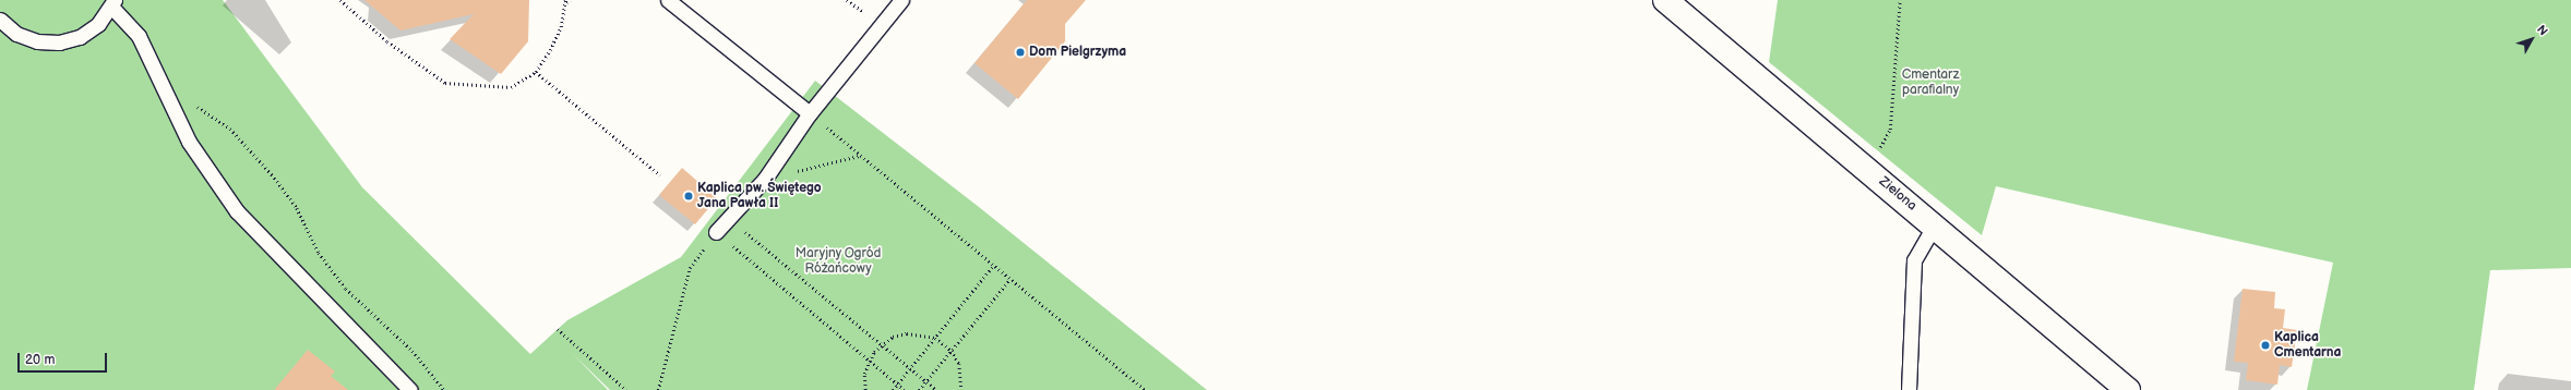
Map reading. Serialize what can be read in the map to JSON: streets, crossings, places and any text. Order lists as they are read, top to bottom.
{
  "streets": {
    "street": ["Zielona"]
  },
  "parks": ["Cmentarz parafialny", "Maryjny Ogród Różańcowy"],
  "places": ["Dom Pielgrzyma", "Kaplica pw. Świętego Jana Pawła II", "Kaplica Cmentarna"],
  "scale_bar": "20 m",
  "north": "top right"
}
